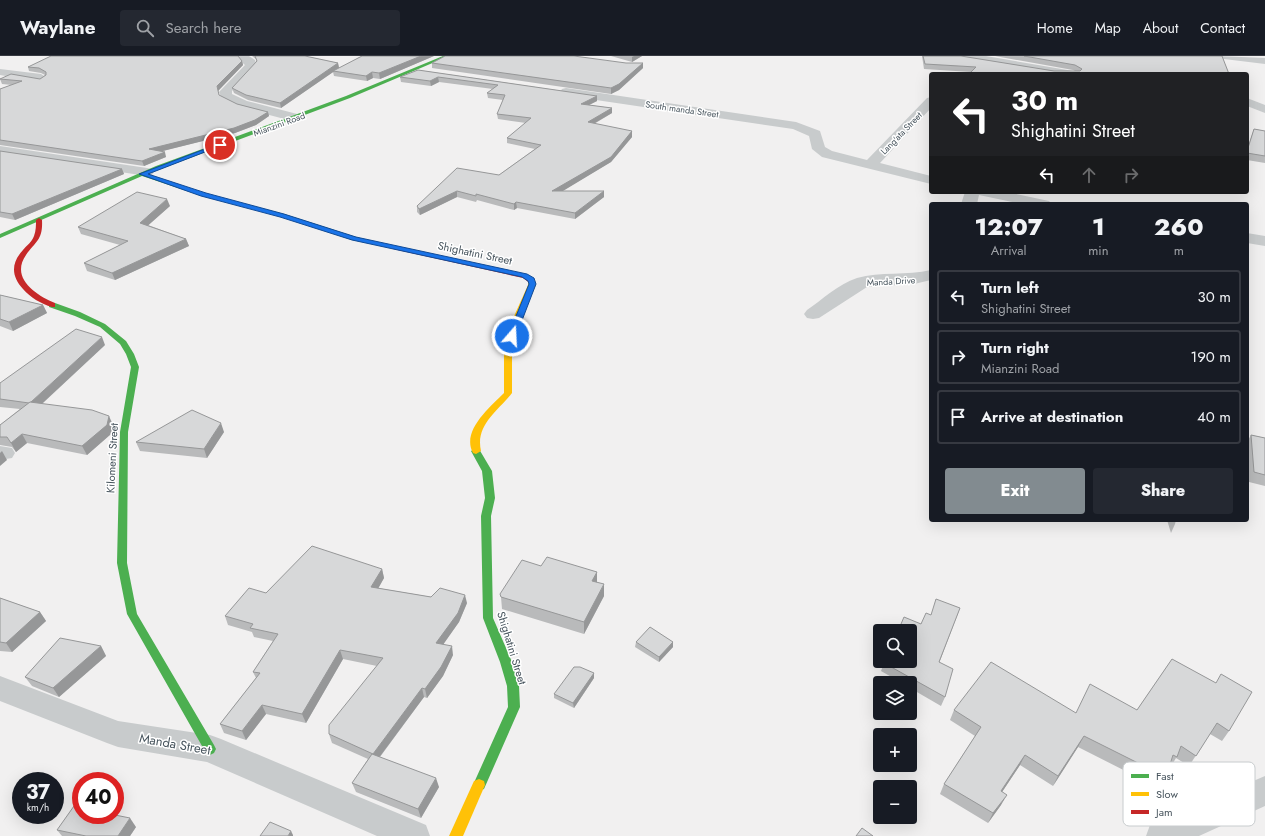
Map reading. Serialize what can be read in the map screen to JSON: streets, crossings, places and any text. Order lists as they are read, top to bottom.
{
  "streets": {
    "street": [
      "South manda Street",
      "Mianzini Road",
      "Lang'ata Street",
      "Shighatini Street",
      "Manda Drive",
      "Kilomeni Street",
      "Manda Street"
    ]
  },
  "crossings": [
    ["South manda Street", "Lang'ata Street"],
    ["Mianzini Road", "Shighatini Street"],
    ["Mianzini Road", "Kilomeni Street"],
    ["Kilomeni Street", "Manda Street"]
  ],
  "legend": ["Fast", "Slow", "Jam"],
  "page": {
    "header": "Waylane",
    "search": "Search here",
    "nav": [
      "Home",
      "Map",
      "About",
      "Contact"
    ],
    "turn": ["30 m", "Shighatini Street"],
    "eta": [
      "12:07",
      "Arrival",
      "1",
      "min",
      "260",
      "m"
    ],
    "list": [
      {
        "name": "Turn left",
        "note": "Shighatini Street",
        "value": "30 m"
      },
      {
        "name": "Turn right",
        "note": "Mianzini Road",
        "value": "190 m"
      },
      {
        "name": "Arrive at destination",
        "value": "40 m"
      }
    ],
    "buttons": ["Exit", "Share"],
    "map_buttons": ["+", "−"],
    "speed": "37 km/h",
    "limit": "40"
  }
}
